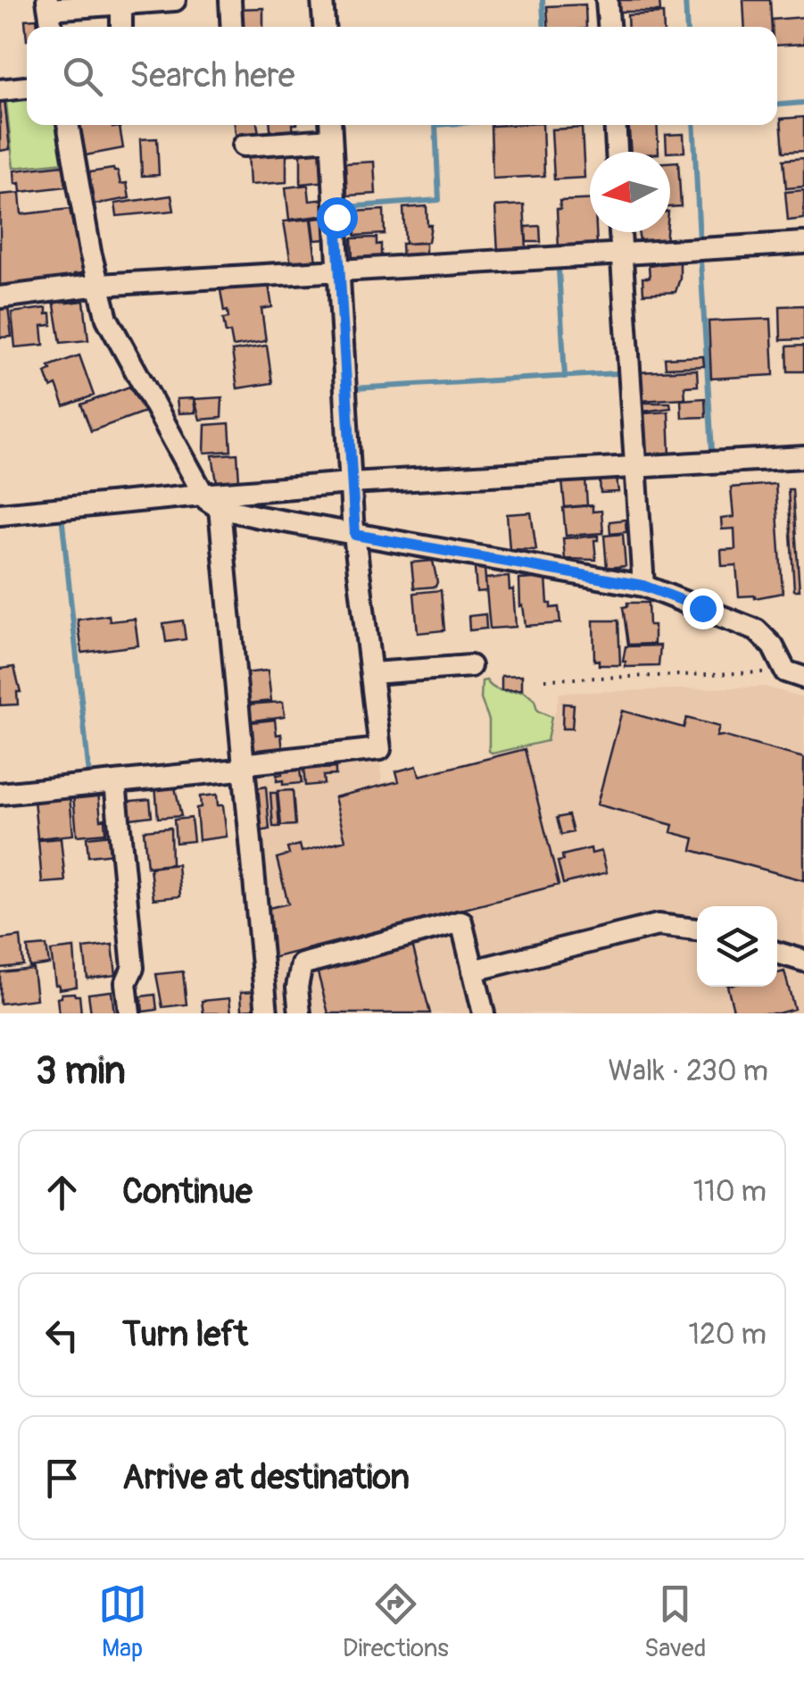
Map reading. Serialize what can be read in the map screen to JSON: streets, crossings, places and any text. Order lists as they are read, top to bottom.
{
  "north": "left",
  "page": {
    "search": "Search here",
    "heading": ["3 min", "Walk · 230 m"],
    "list": [
      ["Continue", "110 m"],
      ["Turn left", "120 m"],
      "Arrive at destination"
    ],
    "nav": ["Map", "Directions", "Saved"]
  }
}
